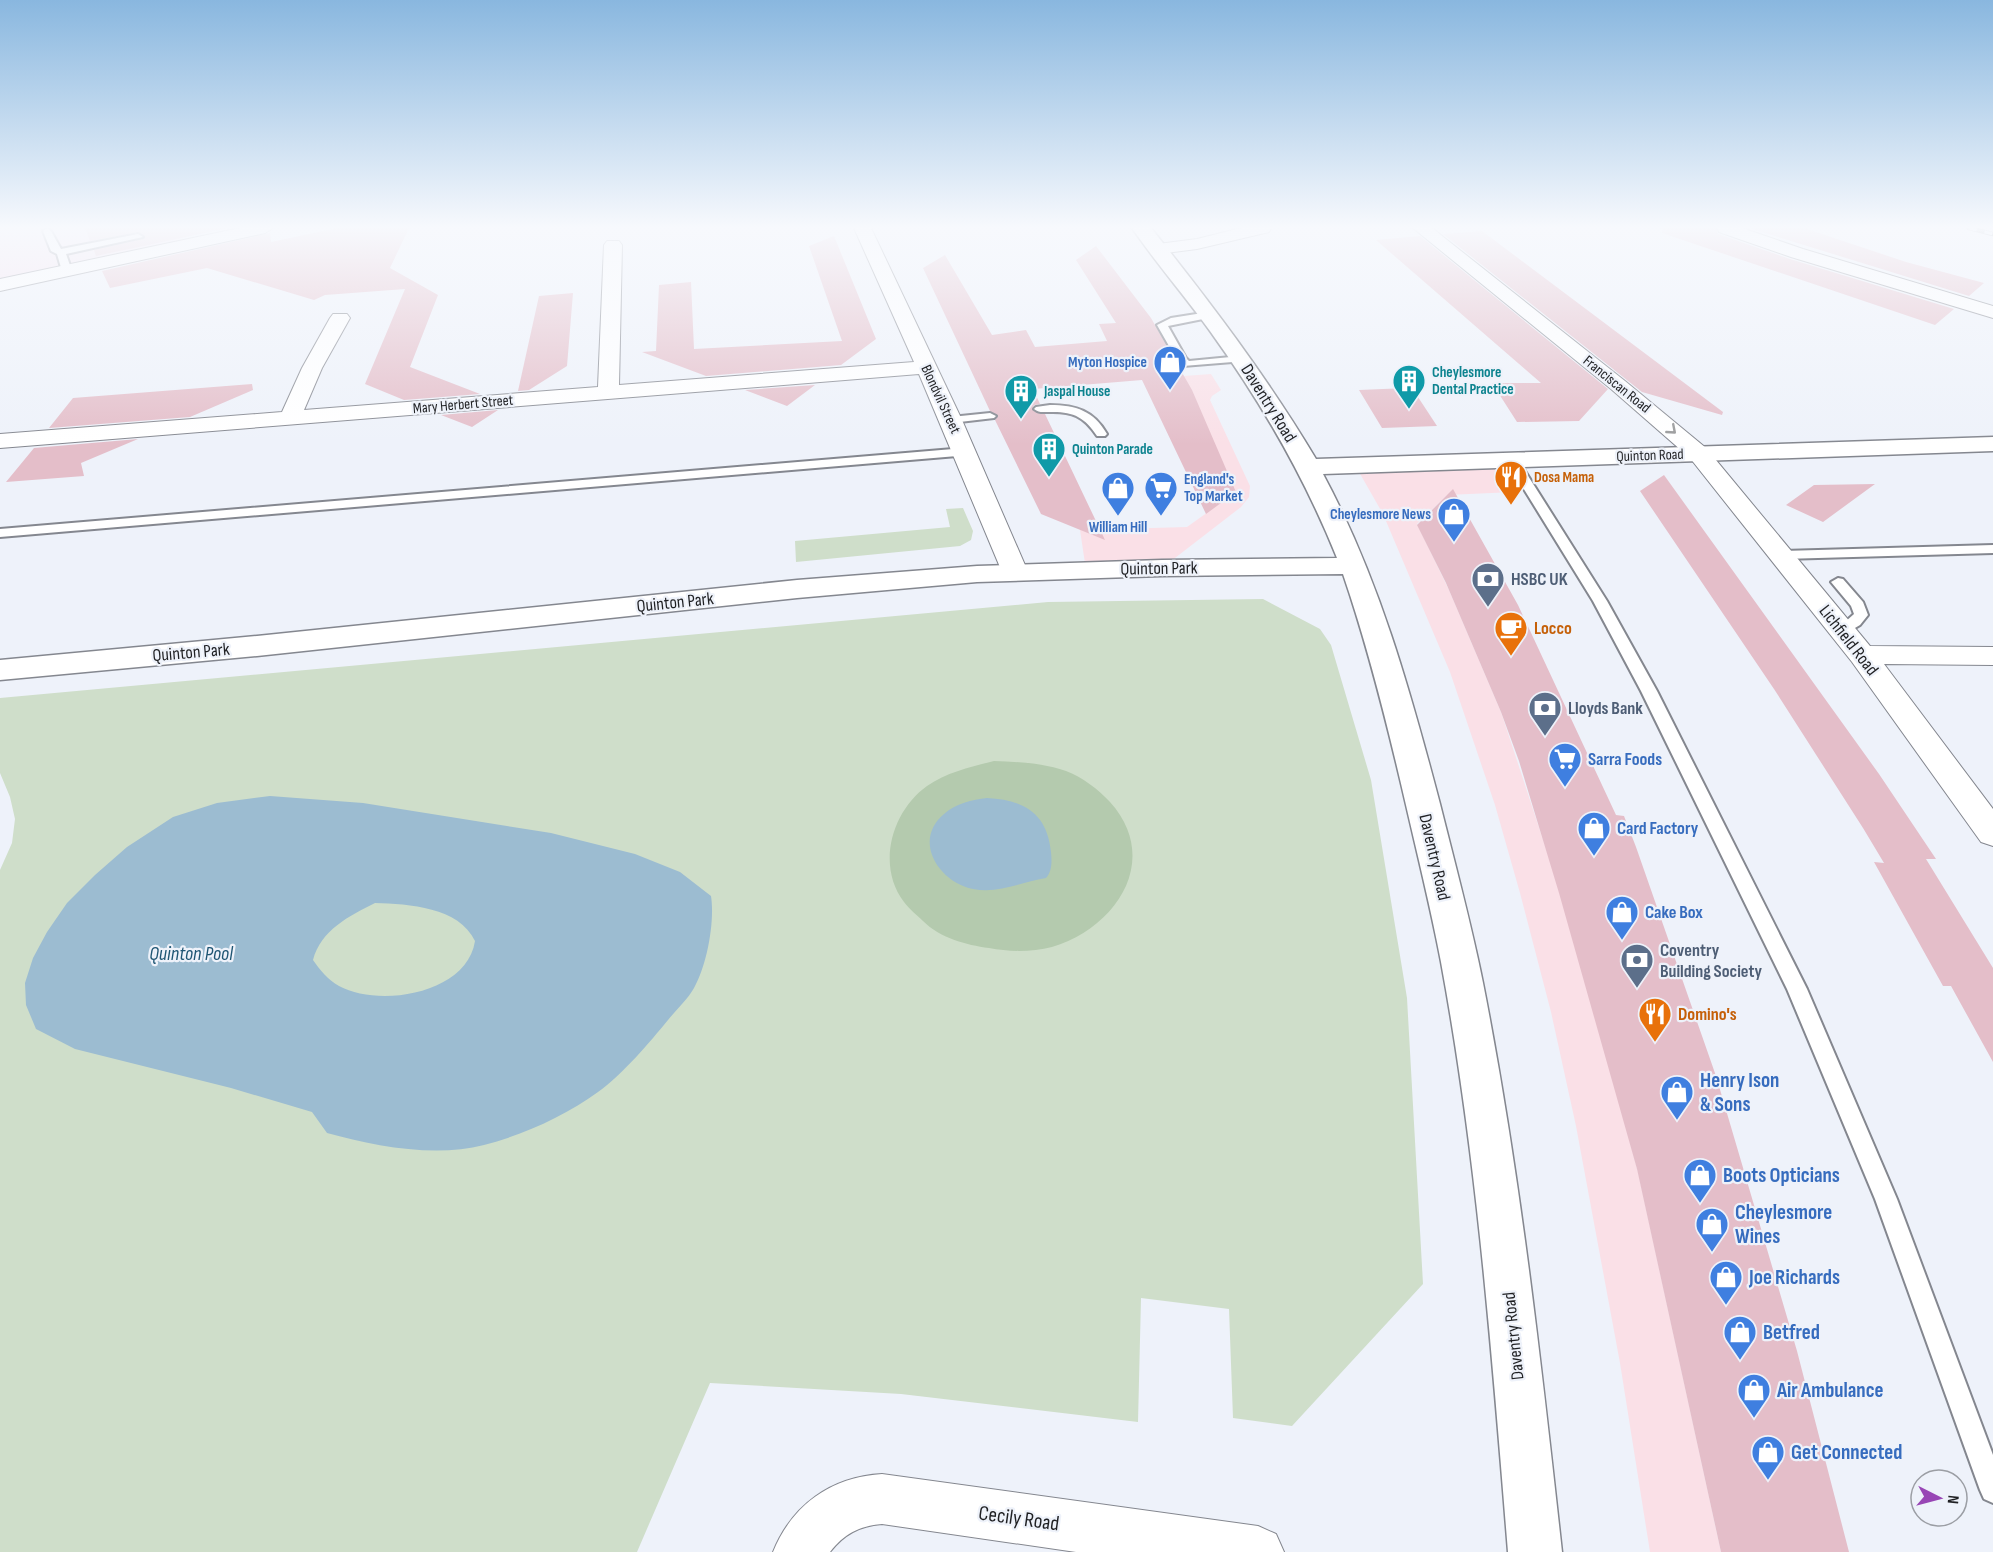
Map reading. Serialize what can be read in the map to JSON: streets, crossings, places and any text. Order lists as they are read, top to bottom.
{
  "streets": {
    "street": [
      "Franciscan Road",
      "Blondvil Street",
      "Daventry Road",
      "Mary Herbert Street",
      "Quinton Road",
      "Quinton Park",
      "Lichfield Road",
      "Cecily Road"
    ]
  },
  "crossings": [
    ["Franciscan Road", "Quinton Road"],
    ["Franciscan Road", "Lichfield Road"],
    ["Blondvil Street", "Mary Herbert Street"],
    ["Blondvil Street", "Quinton Park"],
    ["Daventry Road", "Quinton Road"],
    ["Daventry Road", "Quinton Park"],
    ["Quinton Road", "Lichfield Road"]
  ],
  "one_way": ["Franciscan Road"],
  "water": ["Quinton Pool"],
  "places": {
    "shop": [
      "Myton Hospice",
      "William Hill",
      "Cheylesmore News",
      "Card Factory",
      "Cake Box",
      "Henry Ison & Sons",
      "Boots Opticians",
      "Cheylesmore Wines",
      "Joe Richards",
      "Betfred",
      "Air Ambulance",
      "Get Connected"
    ],
    "building": ["Cheylesmore Dental Practice", "Jaspal House", "Quinton Parade"],
    "restaurant": ["Dosa Mama", "Domino's"],
    "supermarket": ["England's Top Market", "Sarra Foods"],
    "bank": ["HSBC UK", "Lloyds Bank", "Coventry Building Society"],
    "cafe": ["Locco"]
  },
  "north": "right"
}
